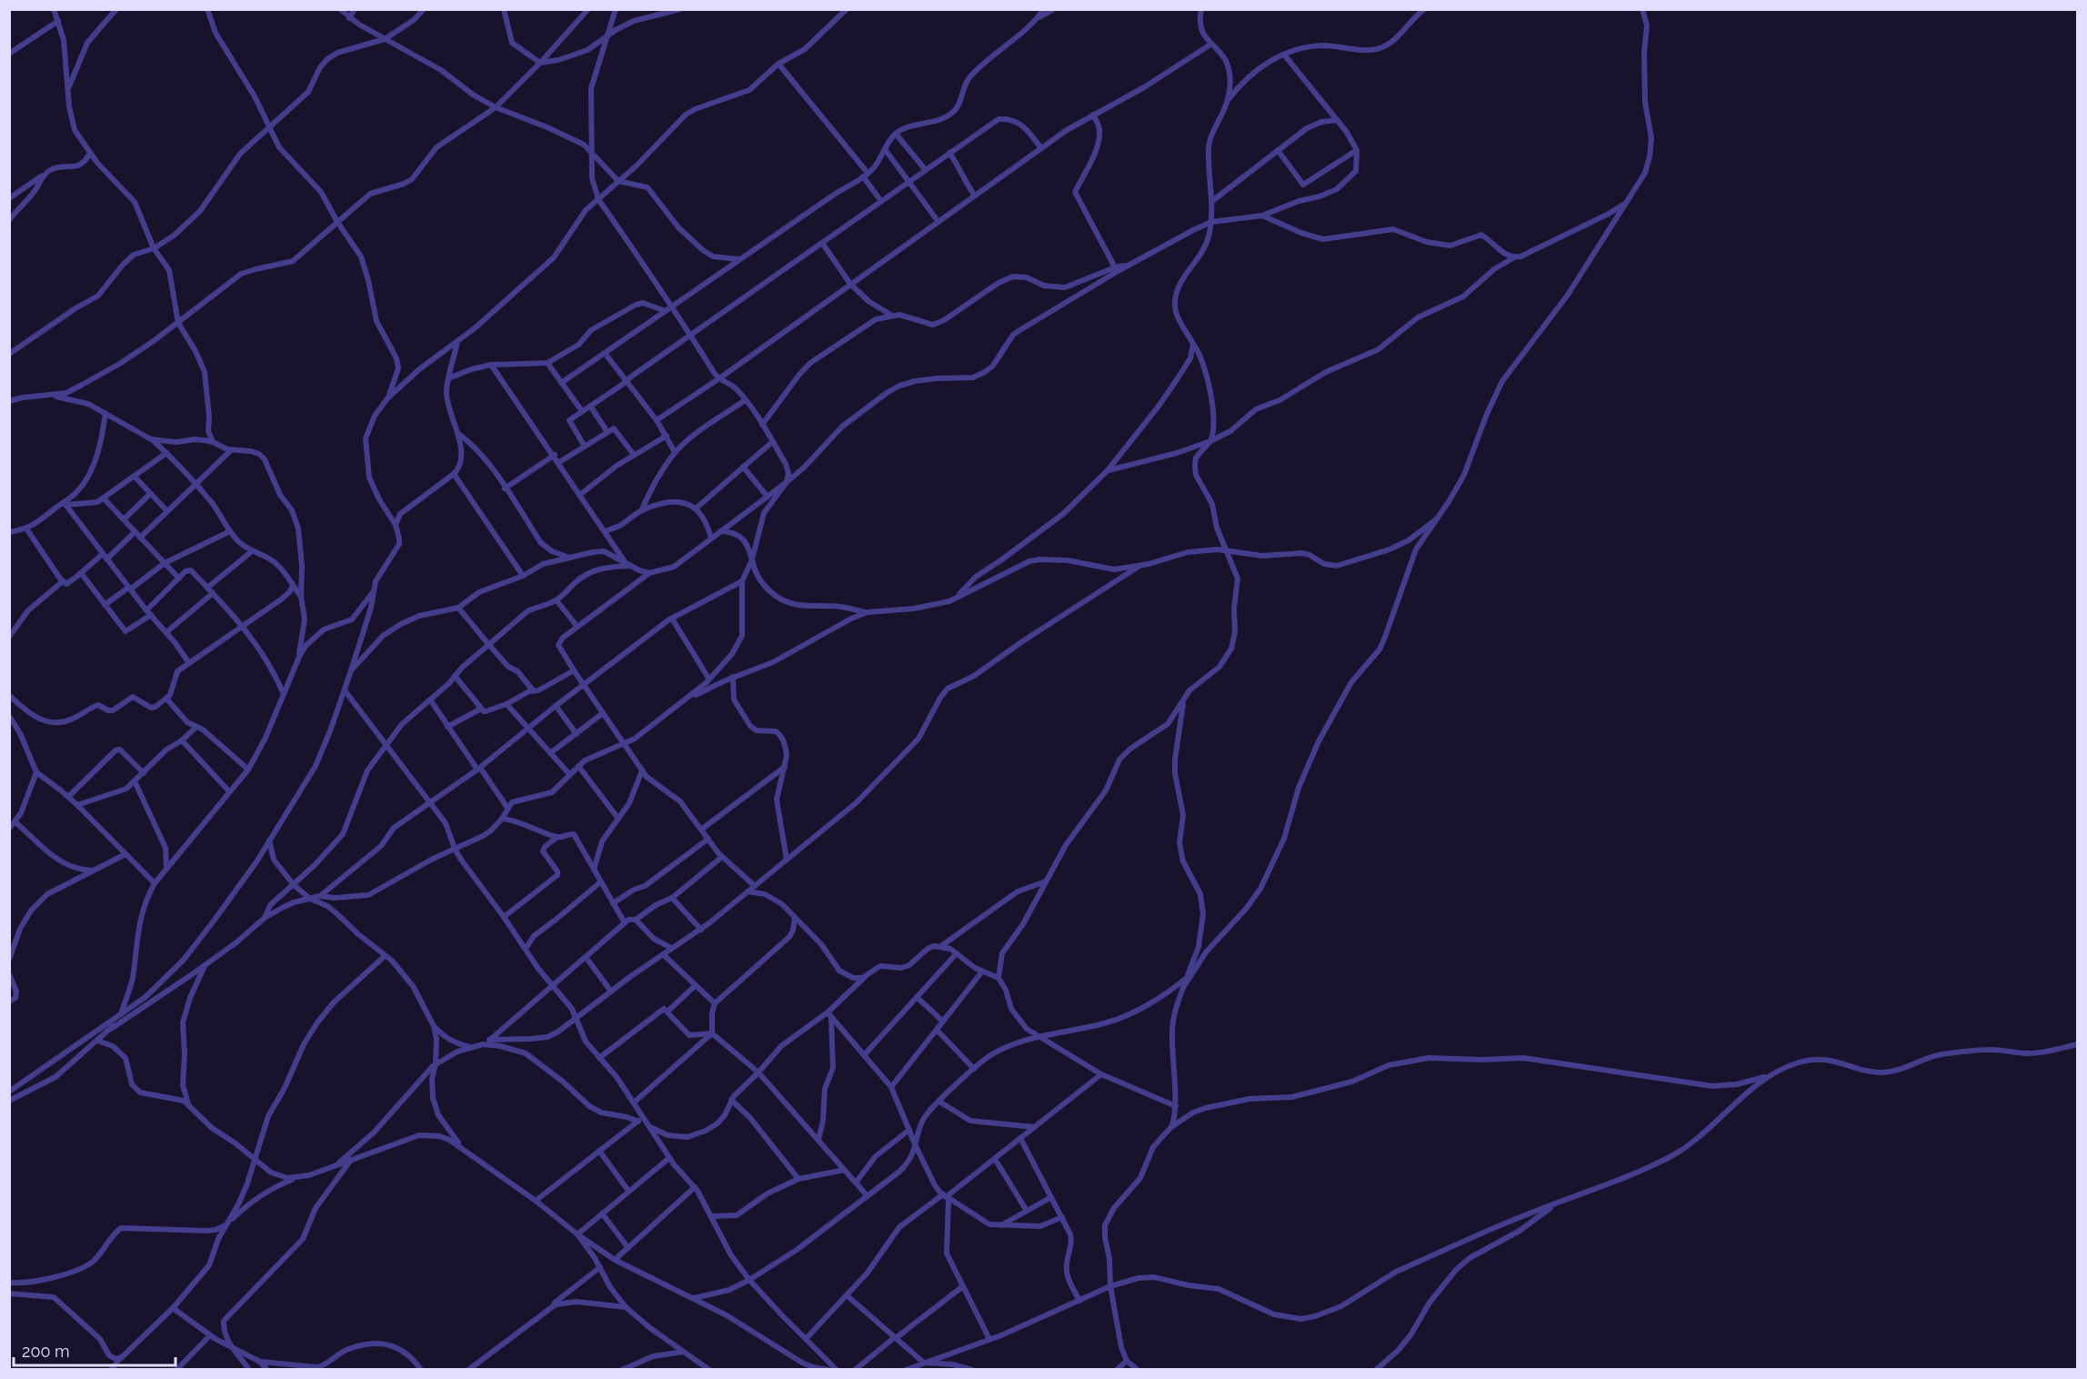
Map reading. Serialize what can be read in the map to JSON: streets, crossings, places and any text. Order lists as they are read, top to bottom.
{
  "scale_bar": "200 m"
}
